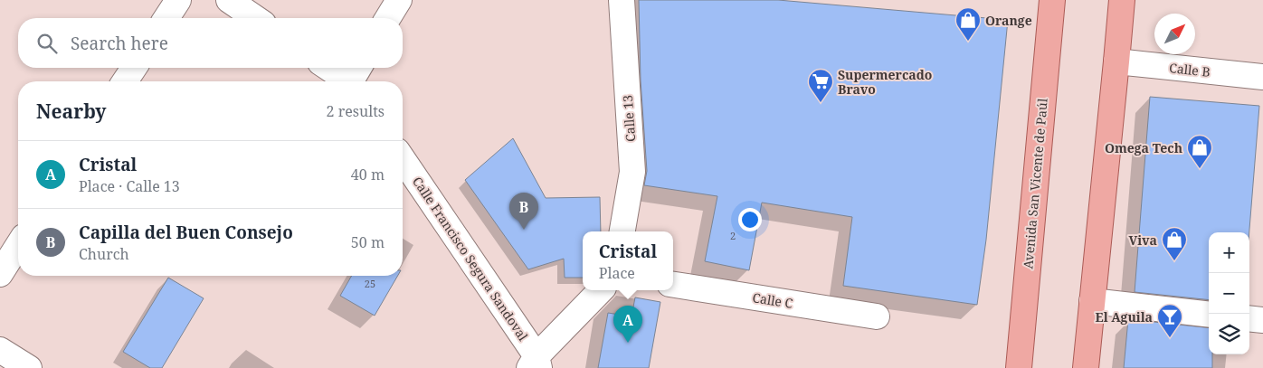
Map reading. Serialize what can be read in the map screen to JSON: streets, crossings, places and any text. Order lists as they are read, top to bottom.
{
  "streets": {
    "main road": ["Avenida San Vicente de Paúl"],
    "street": [
      "Calle B",
      "Calle 13",
      "Calle Francisco Segura Sandoval",
      "Calle C"
    ]
  },
  "places": {
    "shop": ["Orange", "Omega Tech", "Viva"],
    "supermarket": ["Supermercado Bravo"],
    "bar": ["El Aguila"]
  },
  "house_numbers": ["2", "25"],
  "north": "top right",
  "page": {
    "search": "Search here",
    "heading": ["Nearby", "2 results"],
    "list": [
      {
        "mark": "A",
        "name": "Cristal",
        "note": "Place · Calle 13",
        "value": "40 m"
      },
      {
        "mark": "B",
        "name": "Capilla del Buen Consejo",
        "note": "Church",
        "value": "50 m"
      }
    ],
    "pins": ["B", "A"],
    "popup": ["Cristal", "Place"],
    "map_buttons": ["+", "−"]
  }
}
